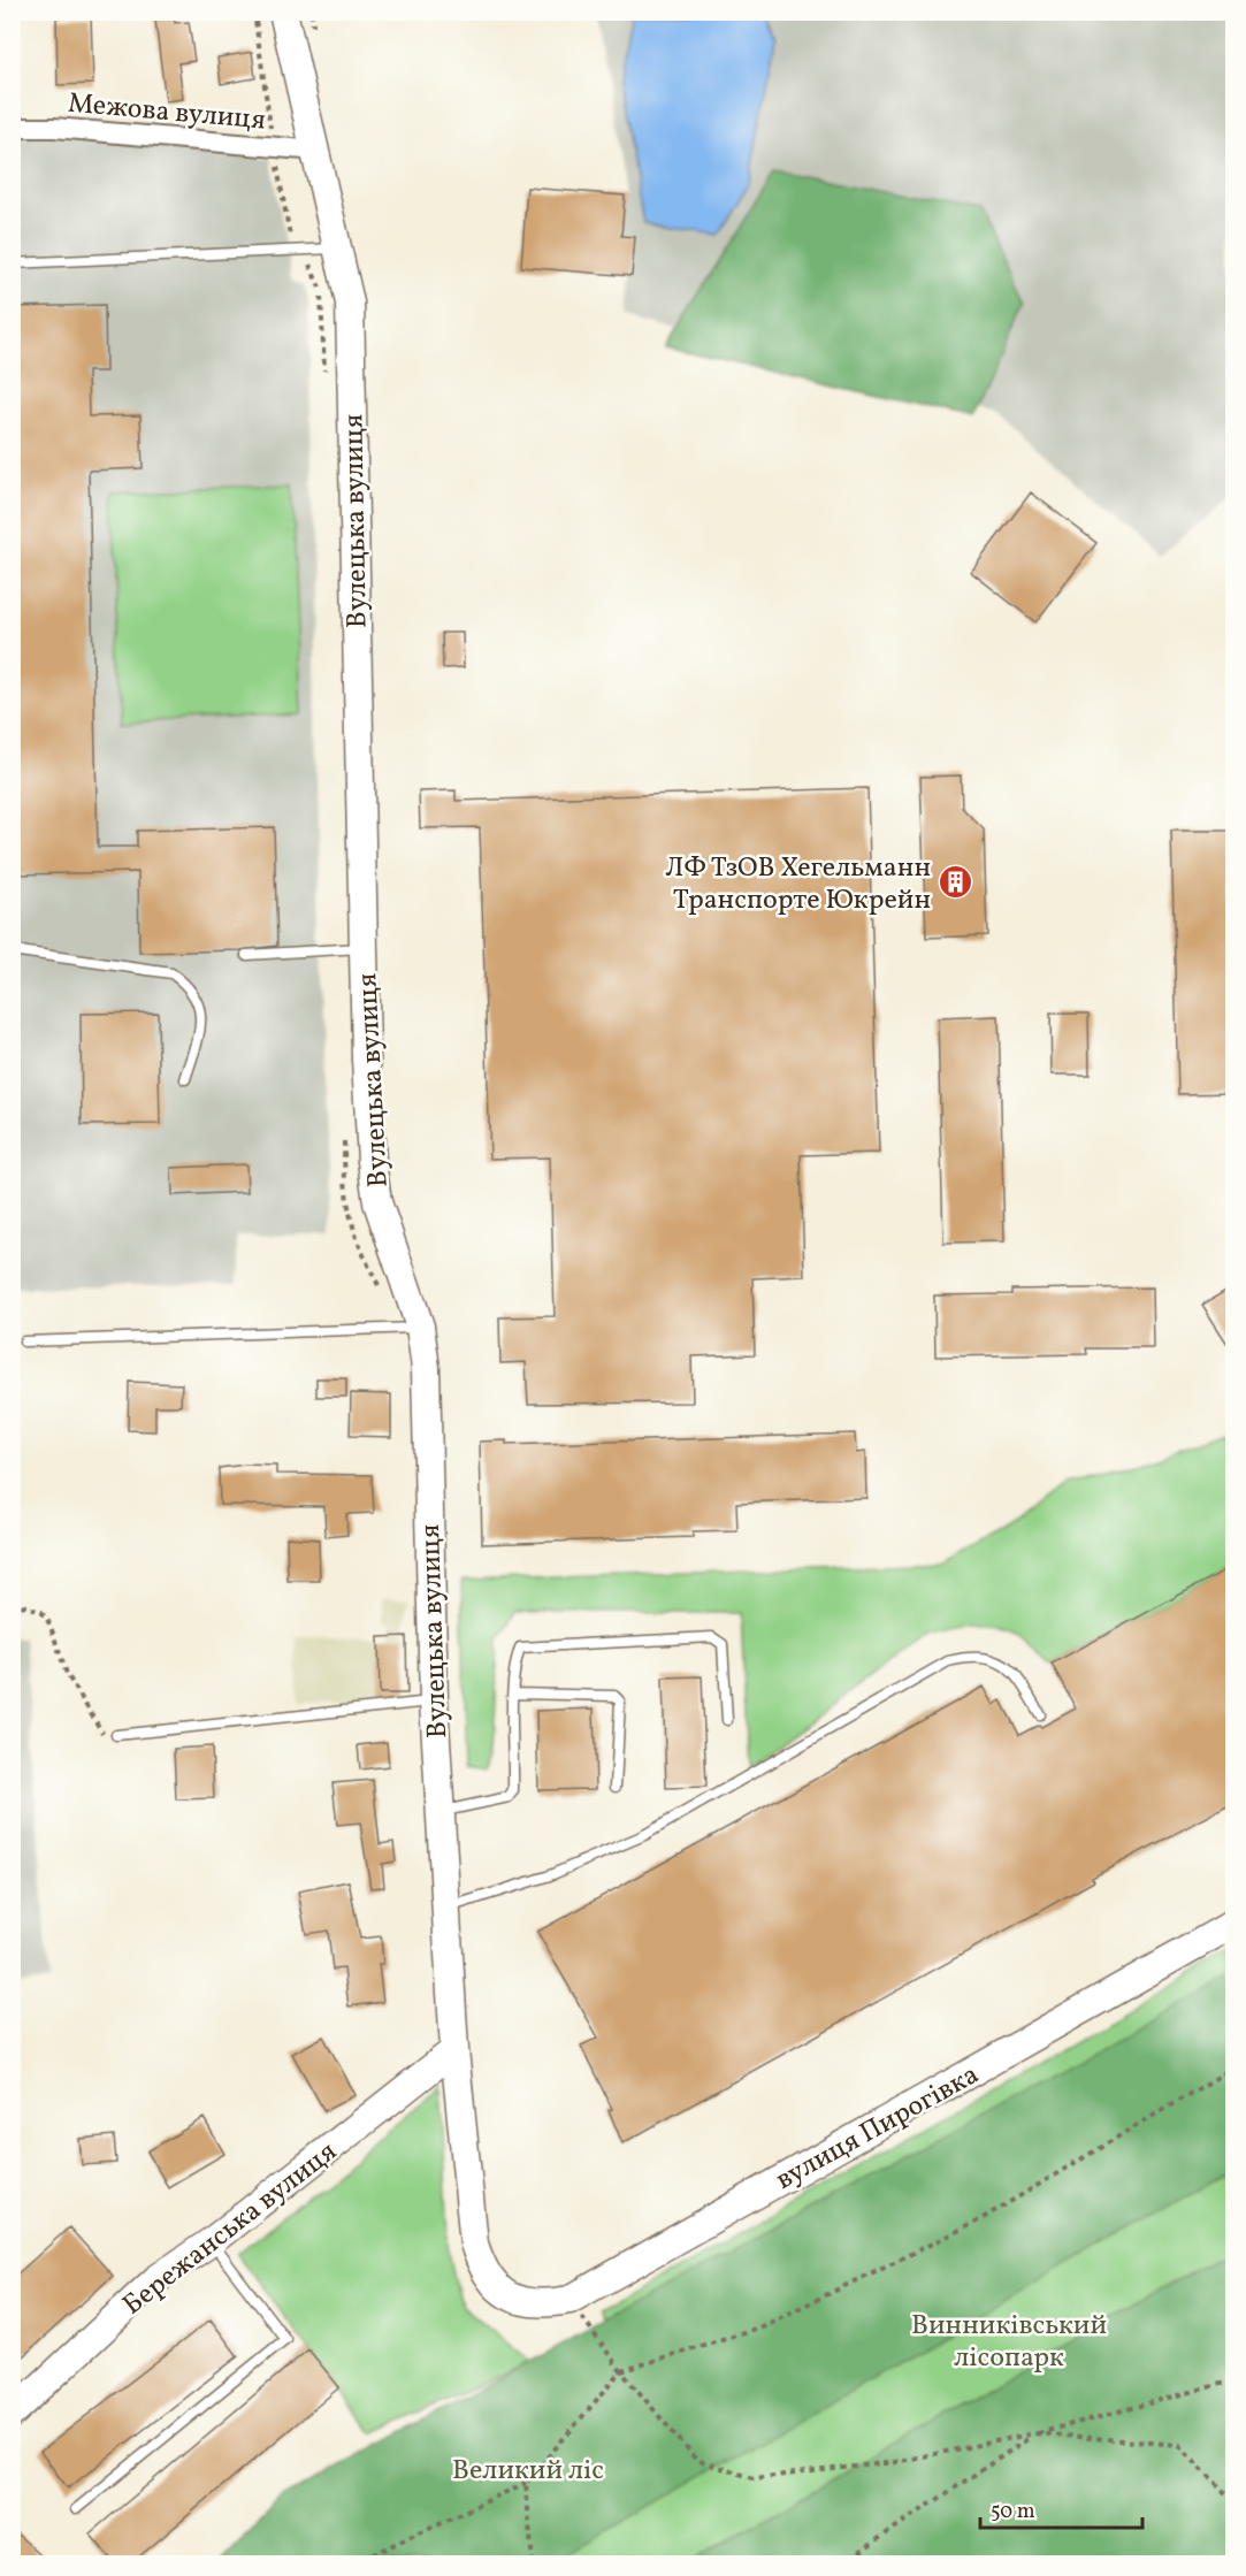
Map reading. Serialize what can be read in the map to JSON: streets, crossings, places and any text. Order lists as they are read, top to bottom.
{
  "streets": {
    "street": [
      "Межова вулиця",
      "Вулецька вулиця",
      "вулиця Пирогівка",
      "Бережанська вулиця"
    ]
  },
  "crossings": [
    ["Межова вулиця", "Вулецька вулиця"],
    ["Вулецька вулиця", "вулиця Пирогівка"],
    ["Вулецька вулиця", "Бережанська вулиця"]
  ],
  "parks": ["Винниківський лісопарк", "Великий ліс"],
  "places": {
    "building": ["ЛФ ТзОВ Хегельманн Транспорте Юкрейн"]
  },
  "scale_bar": "50 m"
}
